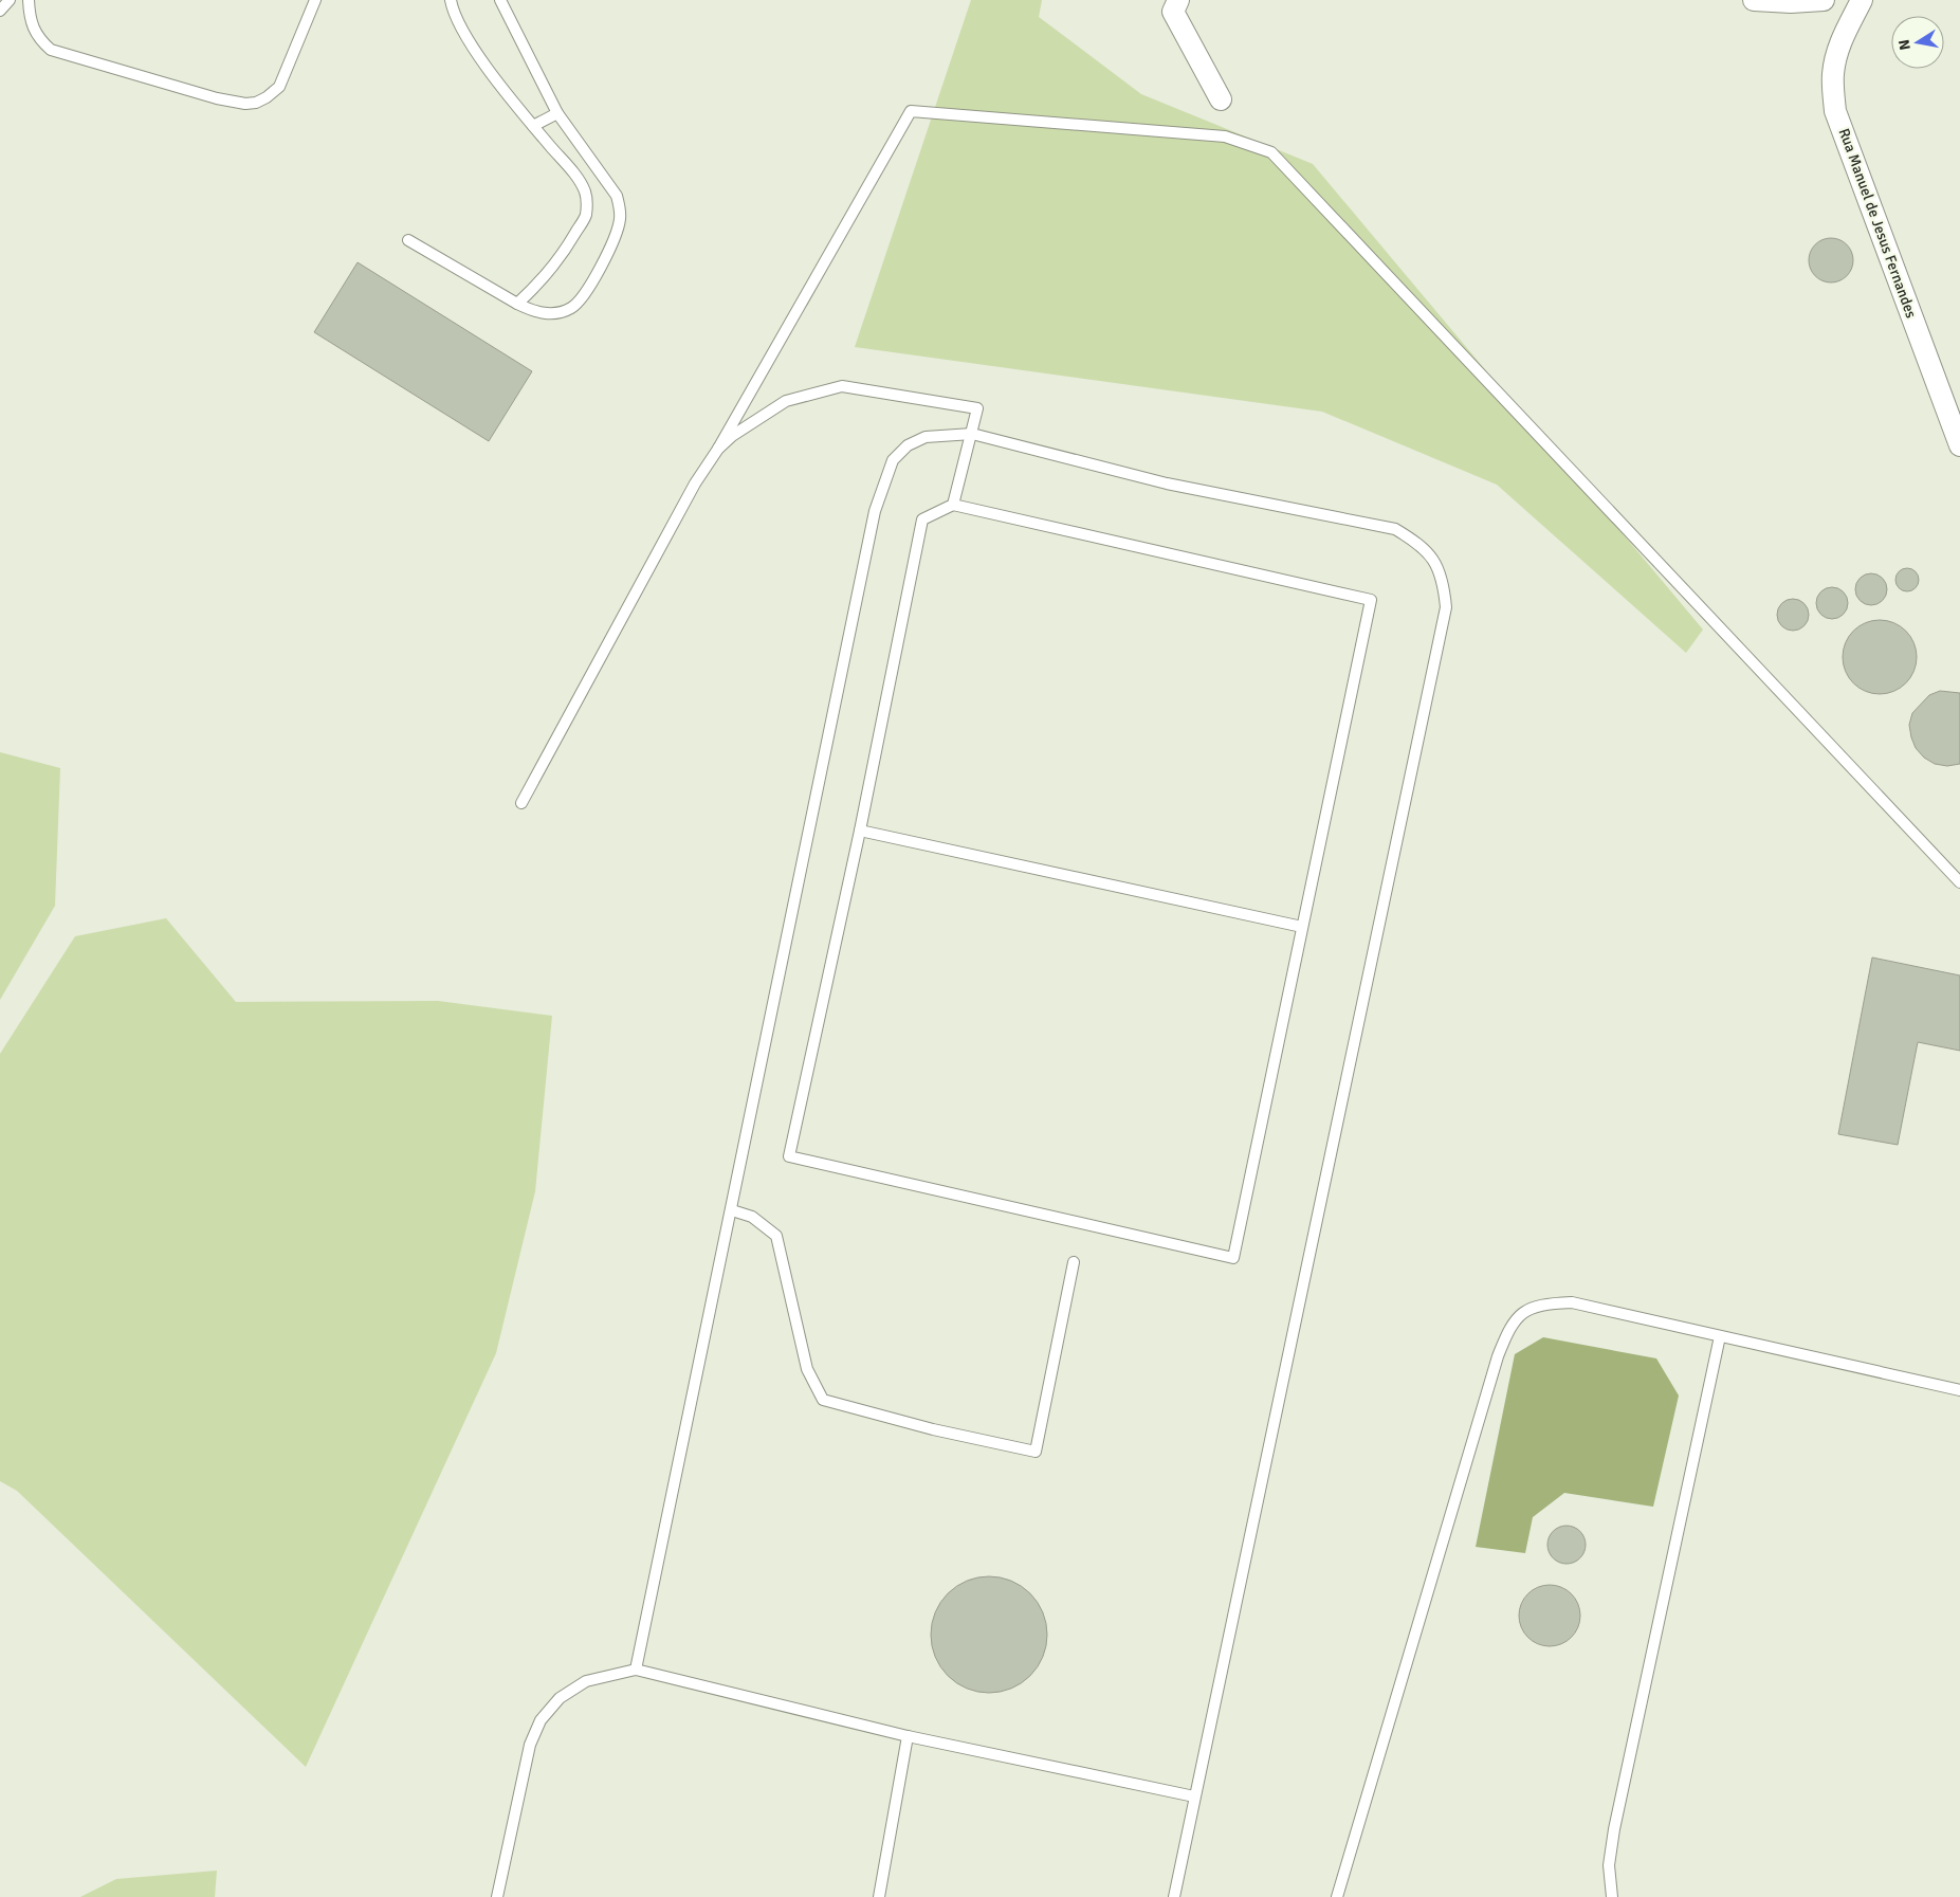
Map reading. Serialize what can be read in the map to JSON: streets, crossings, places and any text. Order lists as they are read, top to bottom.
{
  "streets": {
    "street": ["Rua Manuel de Jesus Fernandes"]
  },
  "north": "left"
}
